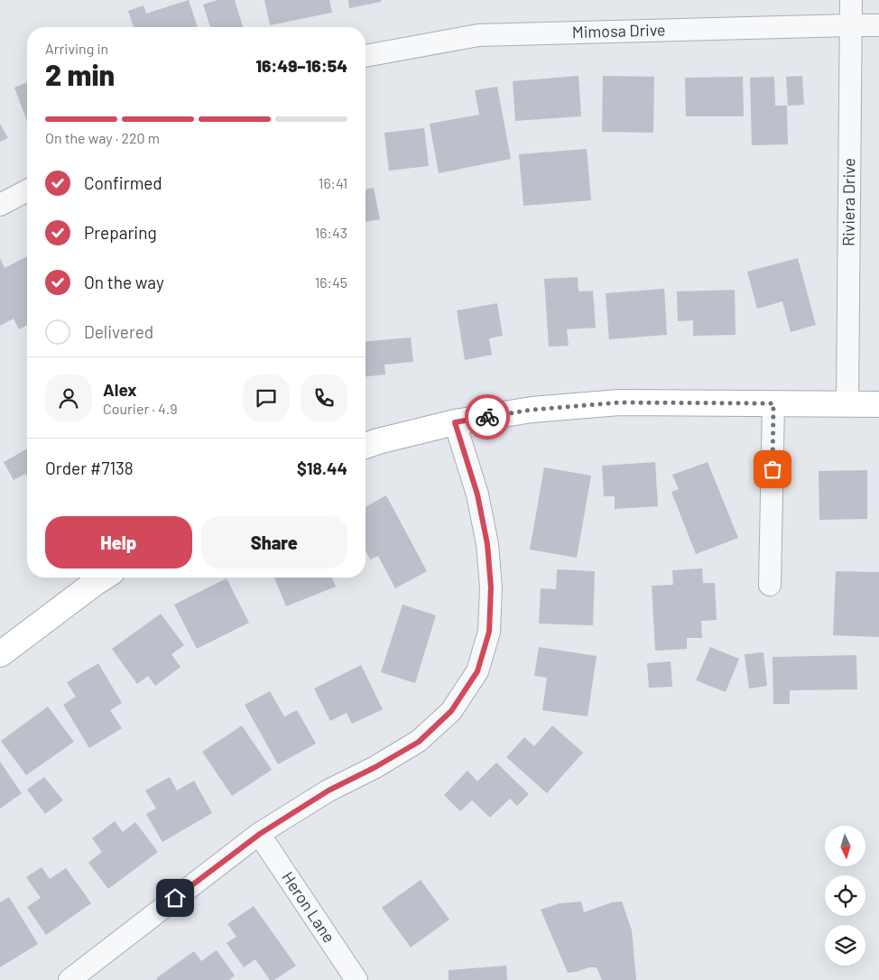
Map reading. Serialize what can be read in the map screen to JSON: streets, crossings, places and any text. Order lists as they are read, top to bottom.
{
  "streets": {
    "street": ["Mimosa Drive", "Riviera Drive", "Heron Lane"]
  },
  "crossings": [
    ["Mimosa Drive", "Riviera Drive"]
  ],
  "north": "bottom",
  "page": {
    "heading": ["2 min", "Arriving in", "16:49–16:54"],
    "panel": [
      "Alex",
      "Courier · 4.9",
      "Order #7138",
      "$18.44"
    ],
    "bar": "On the way · 220 m",
    "list": [
      ["Confirmed", "16:41"],
      ["Preparing", "16:43"],
      ["On the way", "16:45"],
      "Delivered"
    ],
    "buttons": ["Help", "Share"]
  }
}
